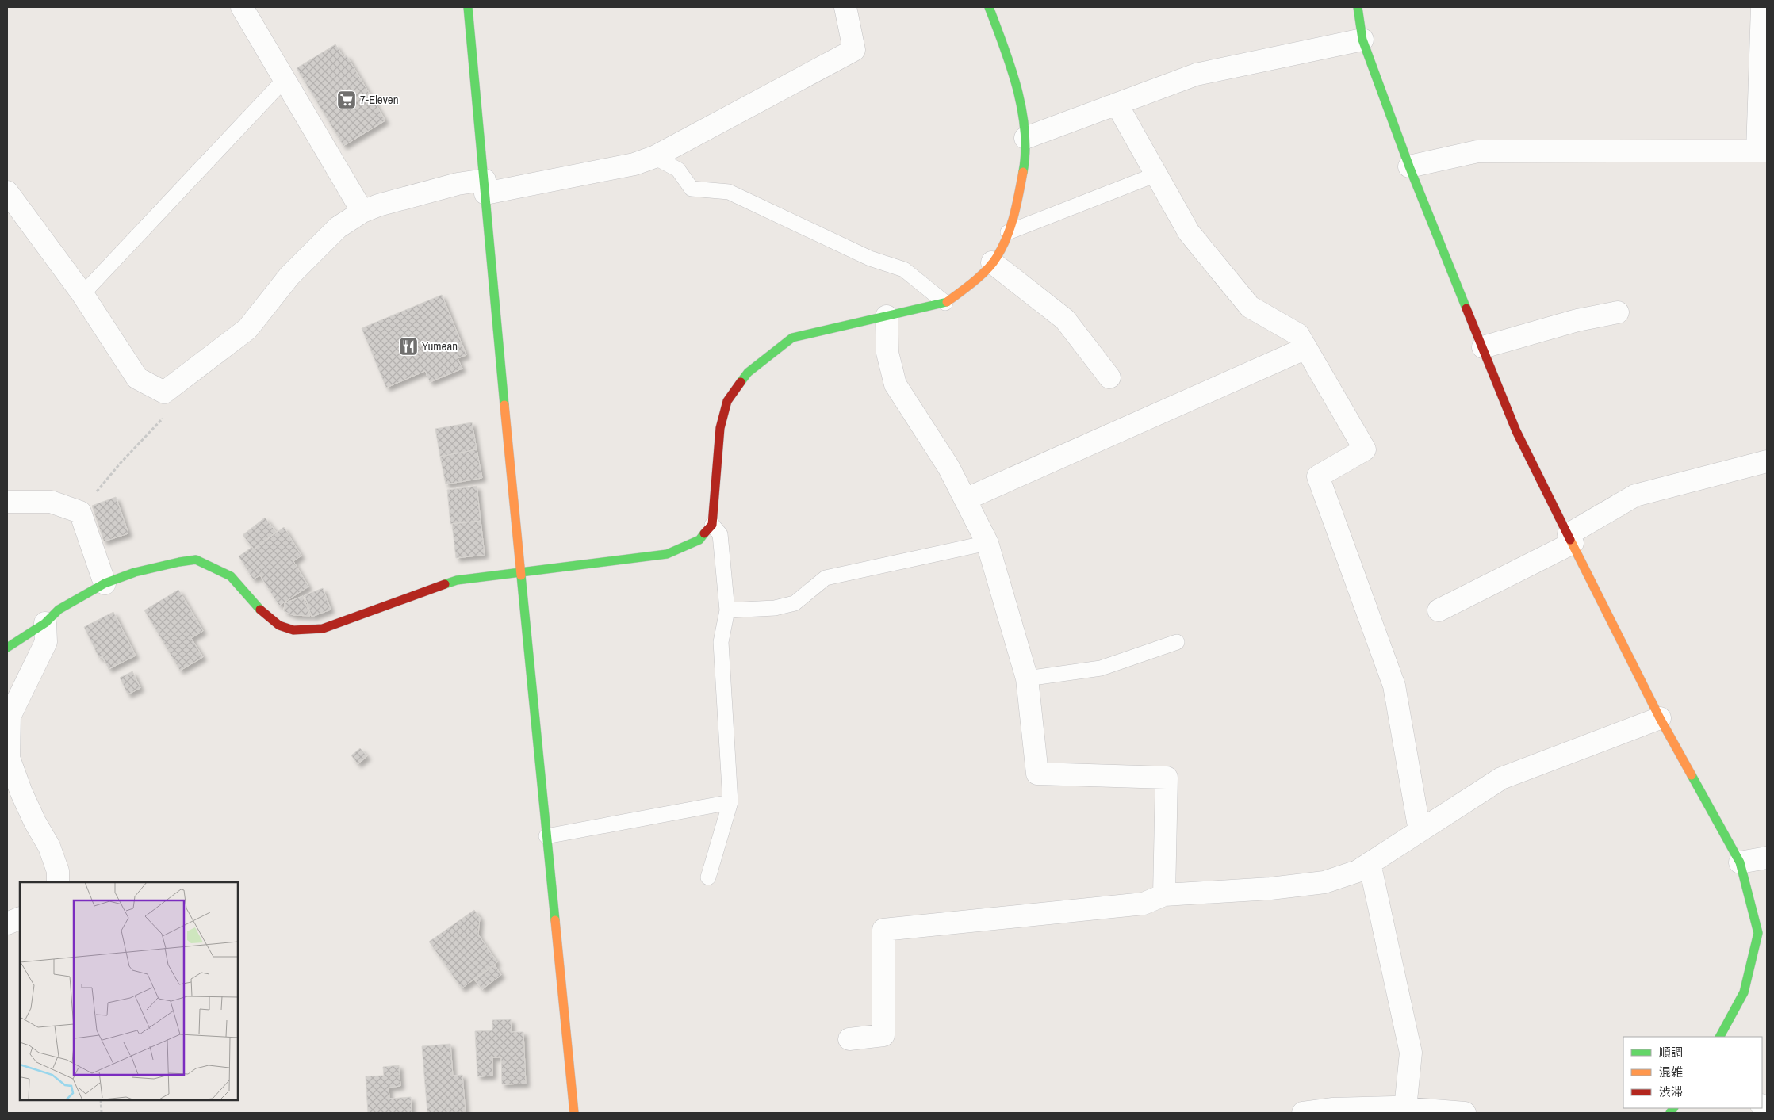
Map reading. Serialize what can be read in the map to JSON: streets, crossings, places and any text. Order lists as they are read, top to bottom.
{
  "places": {
    "supermarket": ["7-Eleven"],
    "restaurant": ["Yumean"]
  },
  "legend": ["順調", "混雑", "渋滞"]
}
